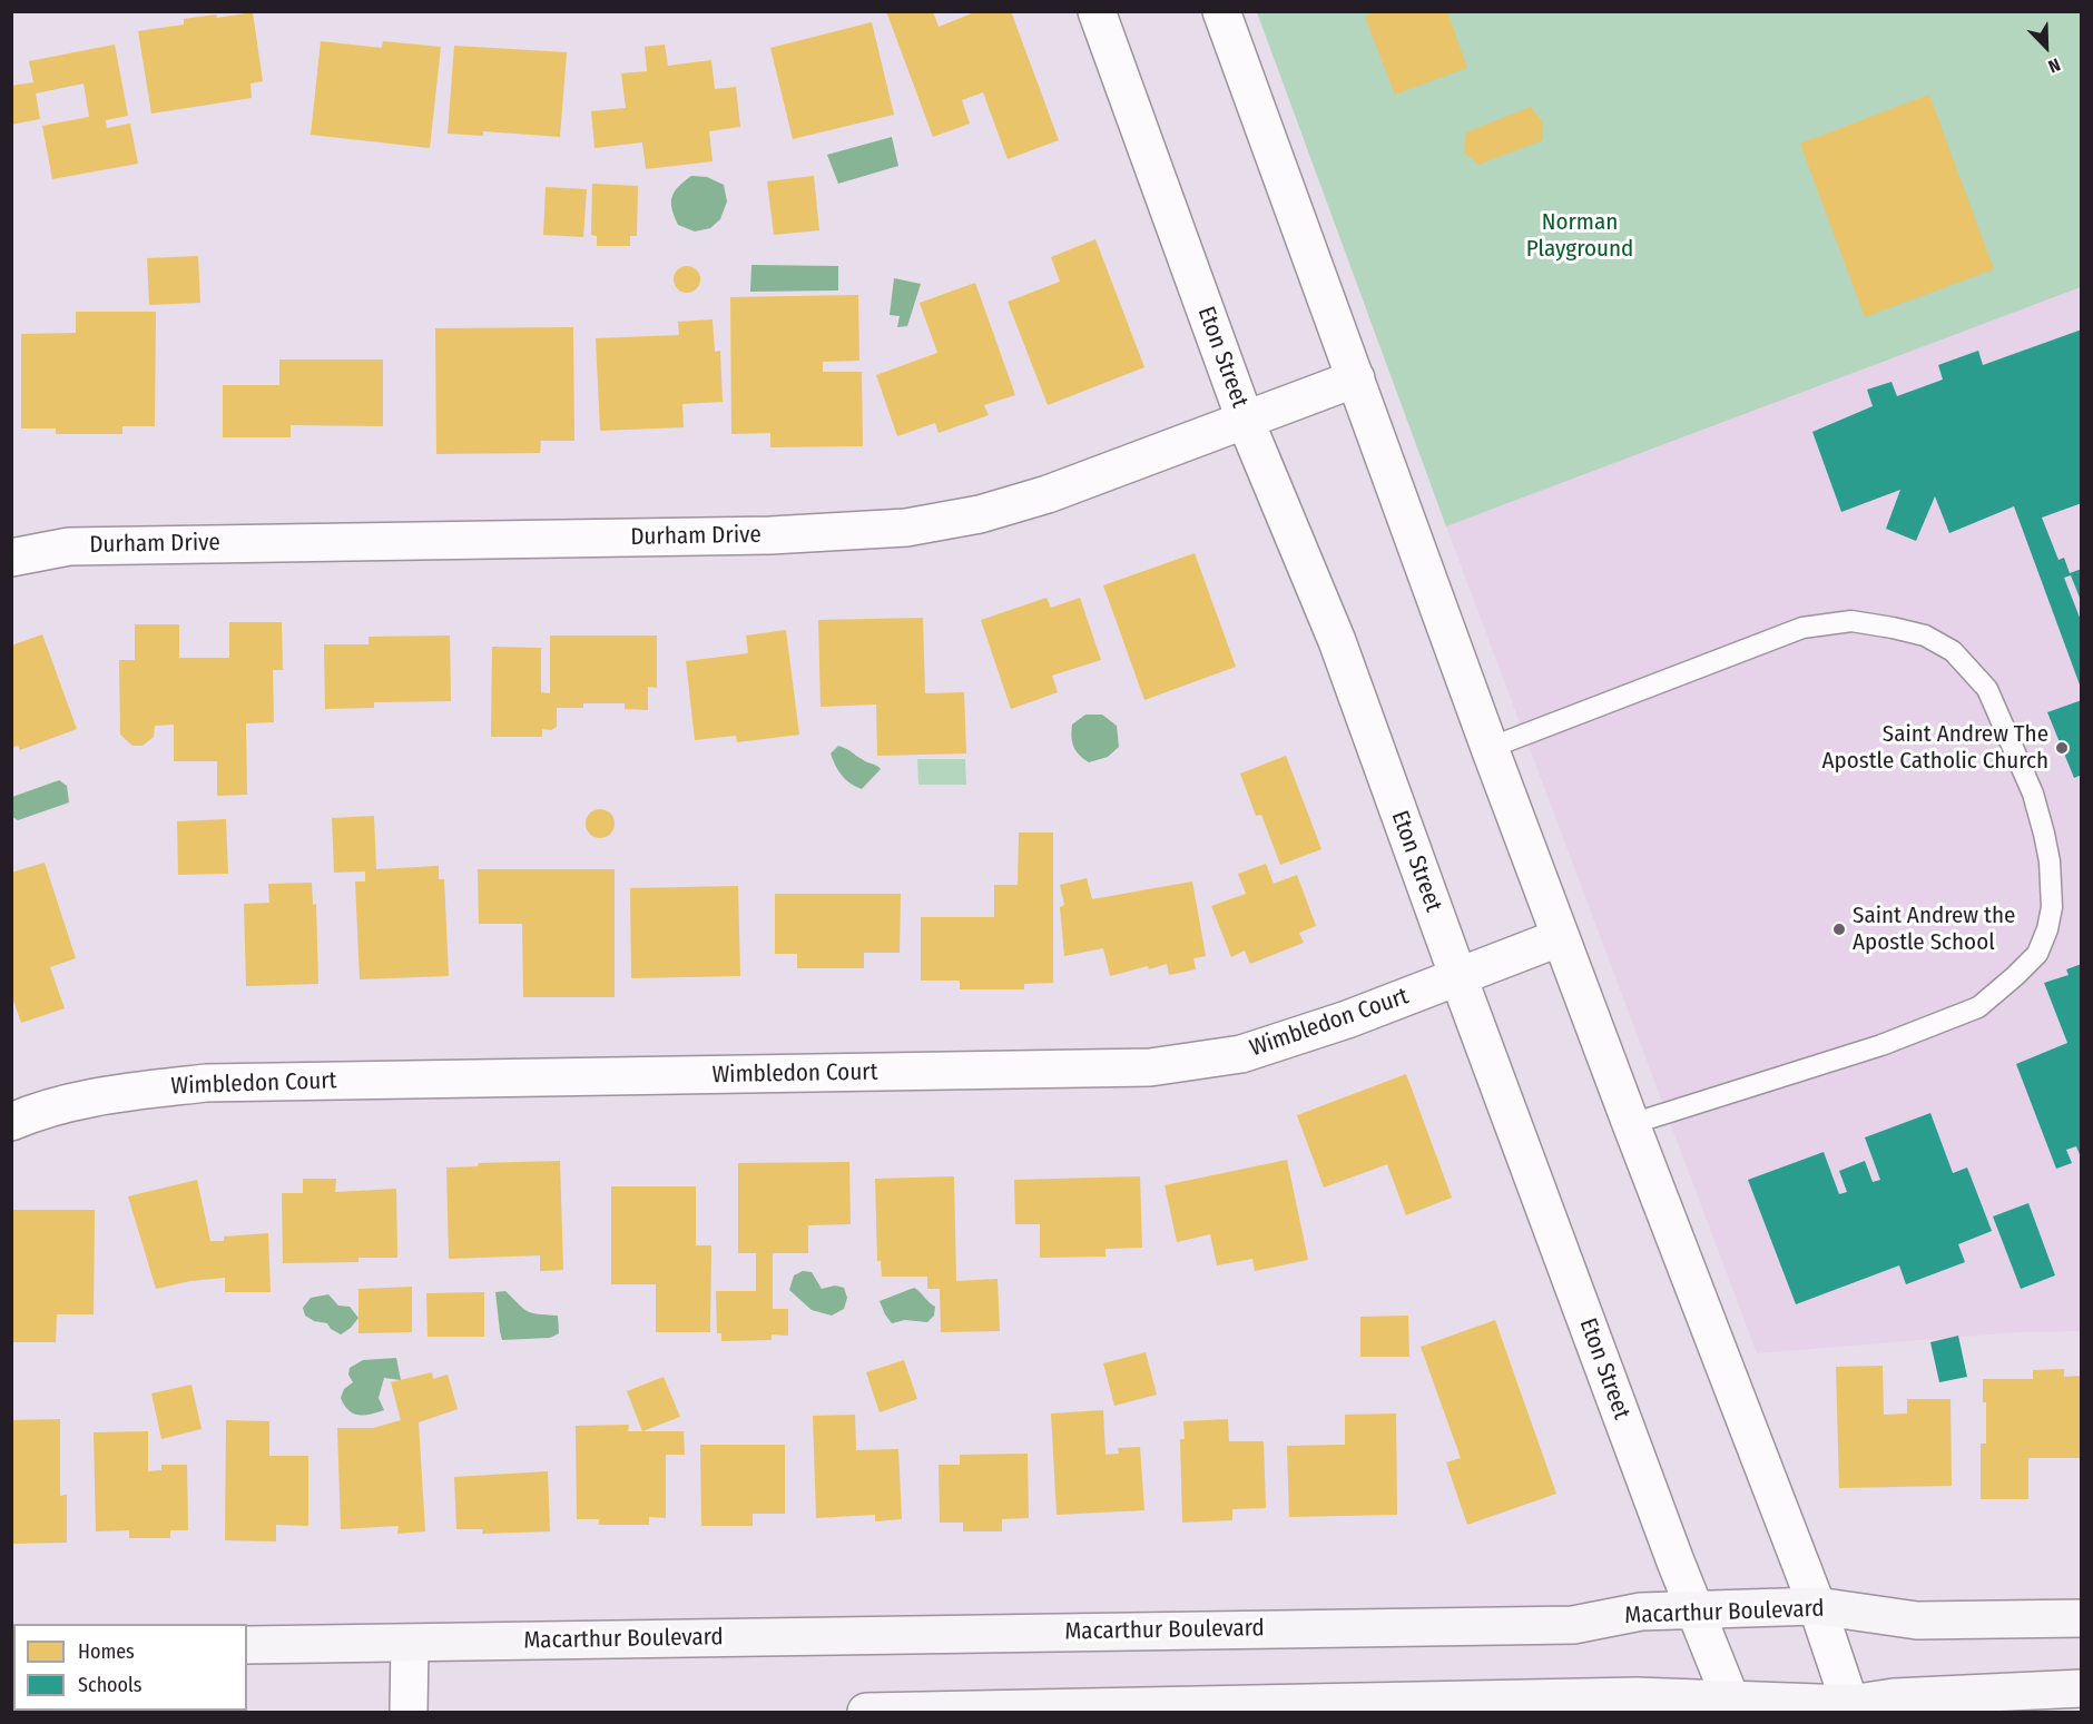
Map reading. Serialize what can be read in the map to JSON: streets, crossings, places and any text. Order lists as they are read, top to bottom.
{
  "streets": {
    "street": [
      "Eton Street",
      "Durham Drive",
      "Wimbledon Court",
      "Macarthur Boulevard"
    ]
  },
  "crossings": [
    ["Eton Street", "Durham Drive"],
    ["Eton Street", "Wimbledon Court"],
    ["Eton Street", "Macarthur Boulevard"]
  ],
  "parks": ["Norman Playground"],
  "places": ["Saint Andrew The Apostle Catholic Church", "Saint Andrew the Apostle School"],
  "legend": ["Homes", "Schools"],
  "north": "bottom right"
}
